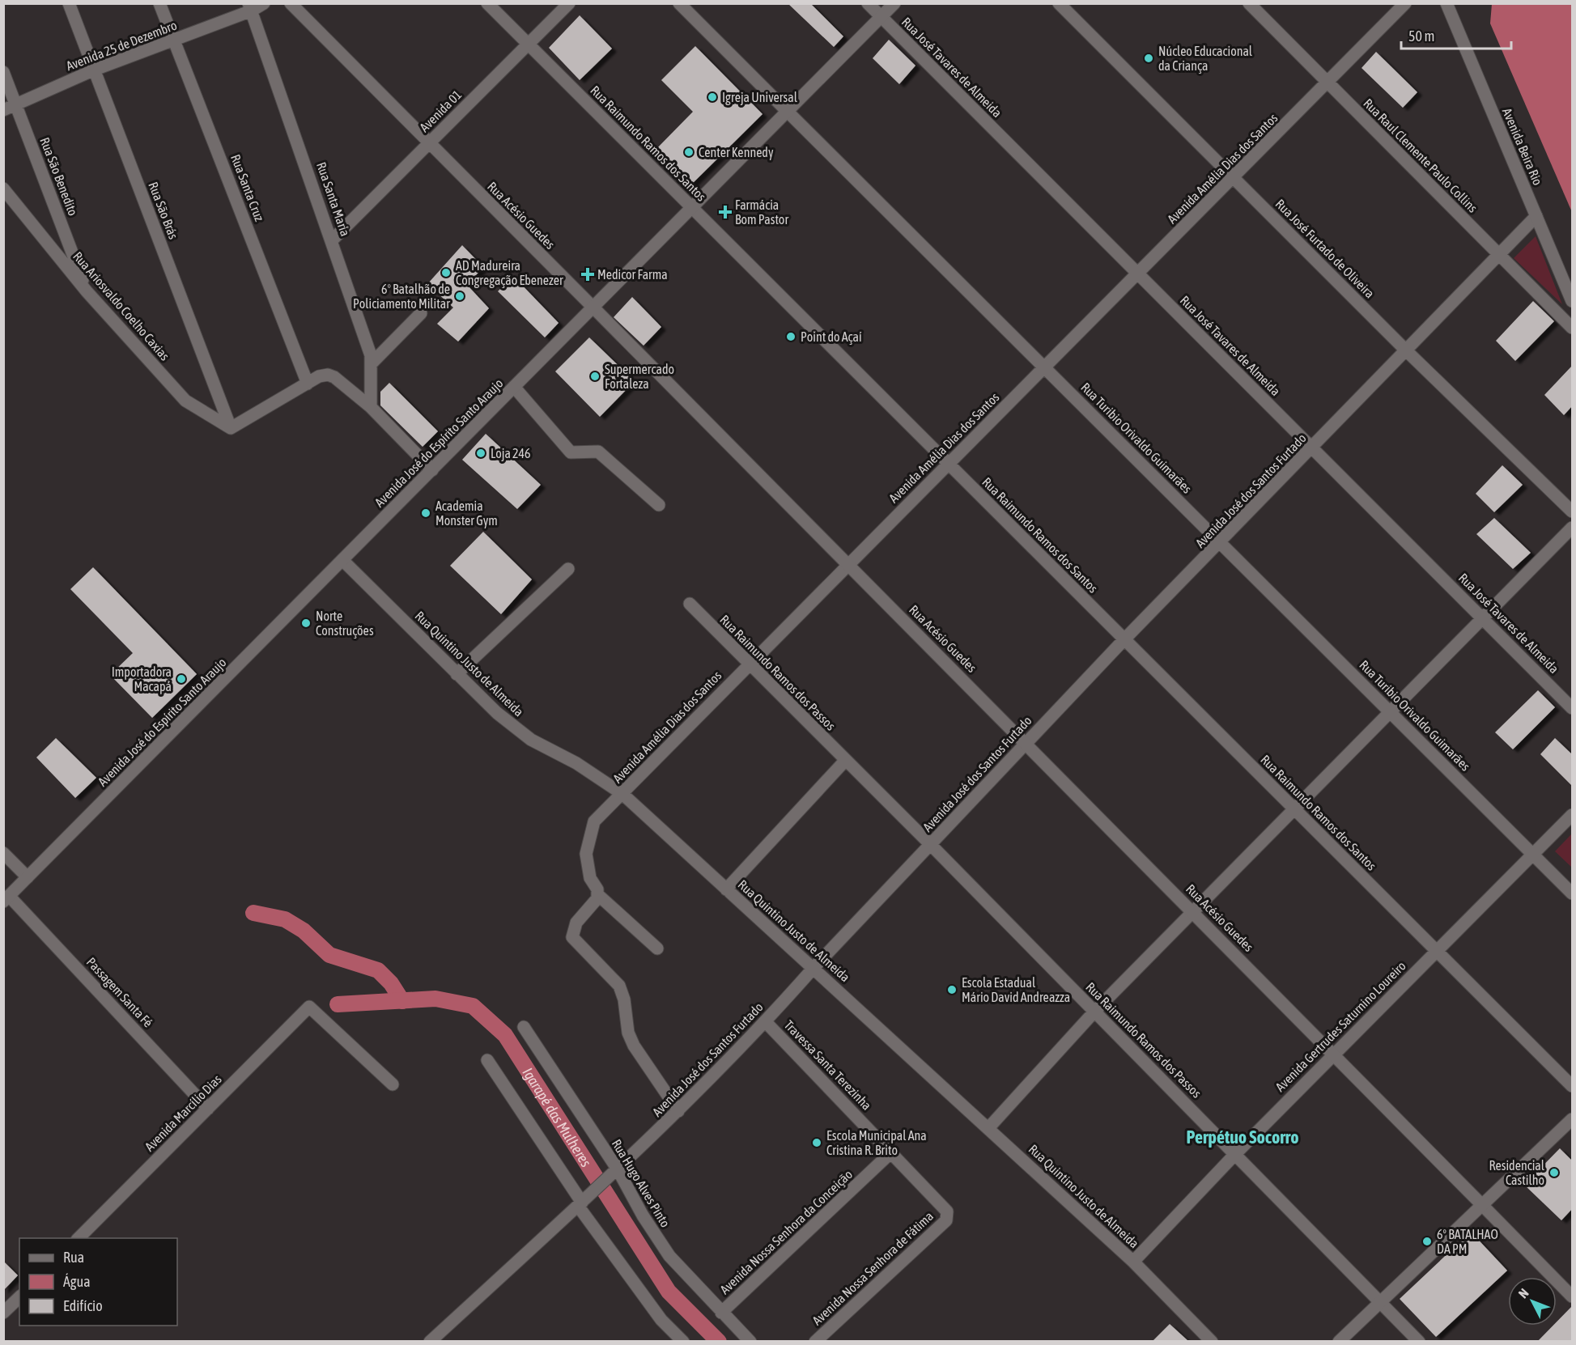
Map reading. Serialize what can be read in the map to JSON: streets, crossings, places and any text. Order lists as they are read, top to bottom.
{
  "streets": {
    "street": [
      "Avenida 25 de Dezembro",
      "Rua José Tavares de Almeida",
      "Avenida 01",
      "Rua Raimundo Ramos dos Santos",
      "Avenida Beira Rio",
      "Rua Raul Clemente Paulo Collins",
      "Avenida Amélia Dias dos Santos",
      "Rua São Benedito",
      "Rua Santa Cruz",
      "Rua Santa Maria",
      "Rua São Brás",
      "Rua Acésio Guedes",
      "Rua José Furtado de Oliveira",
      "Rua Ariosvaldo Coelho Caxias",
      "Rua Turibio Orivaldo Guimarães",
      "Avenida José do Espírito Santo Araujo",
      "Avenida José dos Santos Furtado",
      "Rua Quintino Justo de Almeida",
      "Rua Raimundo Ramos dos Passos",
      "Passagem Santa Fé",
      "Avenida Gertrudes Saturnino Loureiro",
      "Travessa Santa Terezinha",
      "Avenida Marcílio Dias",
      "Rua Hugo Alves Pinto",
      "Avenida Nossa Senhora da Conceição",
      "Avenida Nossa Senhora de Fátima"
    ]
  },
  "crossings": [
    ["Avenida 25 de Dezembro", "Rua São Benedito"],
    ["Avenida 25 de Dezembro", "Rua Santa Cruz"],
    ["Avenida 25 de Dezembro", "Rua Santa Maria"],
    ["Avenida 25 de Dezembro", "Rua São Brás"],
    ["Rua José Tavares de Almeida", "Avenida Amélia Dias dos Santos"],
    ["Rua José Tavares de Almeida", "Avenida José do Espírito Santo Araujo"],
    ["Rua José Tavares de Almeida", "Avenida José dos Santos Furtado"],
    ["Avenida 01", "Rua Raimundo Ramos dos Santos"],
    ["Avenida 01", "Rua Santa Maria"],
    ["Avenida 01", "Rua Acésio Guedes"],
    ["Rua Raimundo Ramos dos Santos", "Avenida Amélia Dias dos Santos"],
    ["Rua Raimundo Ramos dos Santos", "Avenida José do Espírito Santo Araujo"],
    ["Rua Raimundo Ramos dos Santos", "Avenida José dos Santos Furtado"],
    ["Rua Raimundo Ramos dos Santos", "Avenida Gertrudes Saturnino Loureiro"],
    ["Avenida Beira Rio", "Avenida José dos Santos Furtado"],
    ["Rua Raul Clemente Paulo Collins", "Avenida Amélia Dias dos Santos"],
    ["Rua Raul Clemente Paulo Collins", "Avenida José dos Santos Furtado"],
    ["Avenida Amélia Dias dos Santos", "Rua Acésio Guedes"],
    ["Avenida Amélia Dias dos Santos", "Rua José Furtado de Oliveira"],
    ["Avenida Amélia Dias dos Santos", "Rua Turibio Orivaldo Guimarães"],
    ["Avenida Amélia Dias dos Santos", "Rua Quintino Justo de Almeida"],
    ["Avenida Amélia Dias dos Santos", "Rua Raimundo Ramos dos Passos"],
    ["Rua São Benedito", "Rua Ariosvaldo Coelho Caxias"],
    ["Rua São Brás", "Rua Ariosvaldo Coelho Caxias"],
    ["Rua Acésio Guedes", "Avenida José do Espírito Santo Araujo"],
    ["Rua Acésio Guedes", "Avenida José dos Santos Furtado"],
    ["Rua Acésio Guedes", "Avenida Gertrudes Saturnino Loureiro"],
    ["Rua José Furtado de Oliveira", "Avenida José dos Santos Furtado"],
    ["Rua Turibio Orivaldo Guimarães", "Avenida José do Espírito Santo Araujo"],
    ["Rua Turibio Orivaldo Guimarães", "Avenida José dos Santos Furtado"],
    ["Rua Turibio Orivaldo Guimarães", "Avenida Gertrudes Saturnino Loureiro"],
    ["Avenida José do Espírito Santo Araujo", "Rua Quintino Justo de Almeida"],
    ["Avenida José do Espírito Santo Araujo", "Passagem Santa Fé"],
    ["Avenida José dos Santos Furtado", "Rua Quintino Justo de Almeida"],
    ["Avenida José dos Santos Furtado", "Rua Raimundo Ramos dos Passos"],
    ["Avenida José dos Santos Furtado", "Travessa Santa Terezinha"],
    ["Avenida José dos Santos Furtado", "Rua Hugo Alves Pinto"],
    ["Rua Quintino Justo de Almeida", "Avenida Gertrudes Saturnino Loureiro"],
    ["Rua Raimundo Ramos dos Passos", "Avenida Gertrudes Saturnino Loureiro"],
    ["Passagem Santa Fé", "Avenida Marcílio Dias"],
    ["Travessa Santa Terezinha", "Avenida Nossa Senhora da Conceição"],
    ["Travessa Santa Terezinha", "Avenida Nossa Senhora de Fátima"],
    ["Rua Hugo Alves Pinto", "Avenida Nossa Senhora da Conceição"]
  ],
  "districts": ["Perpétuo Socorro"],
  "water": ["Igarapé das Mulheres"],
  "places": {
    "other": [
      "Núcleo Educacional da Criança",
      "Igreja Universal",
      "Center Kennedy",
      "AD Madureira Congregação Ebenezer",
      "6º Batalhão de Policiamento Militar",
      "Point do Açaí",
      "Supermercado Fortaleza",
      "Loja 246",
      "Academia Monster Gym",
      "Norte Construções",
      "Importadora Macapá",
      "Escola Estadual Mário David Andreazza",
      "Escola Municipal Ana Cristina R. Brito",
      "Residencial Castilho",
      "6° BATALHAO DA PM"
    ],
    "health": ["Farmácia Bom Pastor", "Medicor Farma"]
  },
  "legend": ["Rua", "Água", "Edifício"],
  "scale_bar": "50 m",
  "north": "top left"
}
